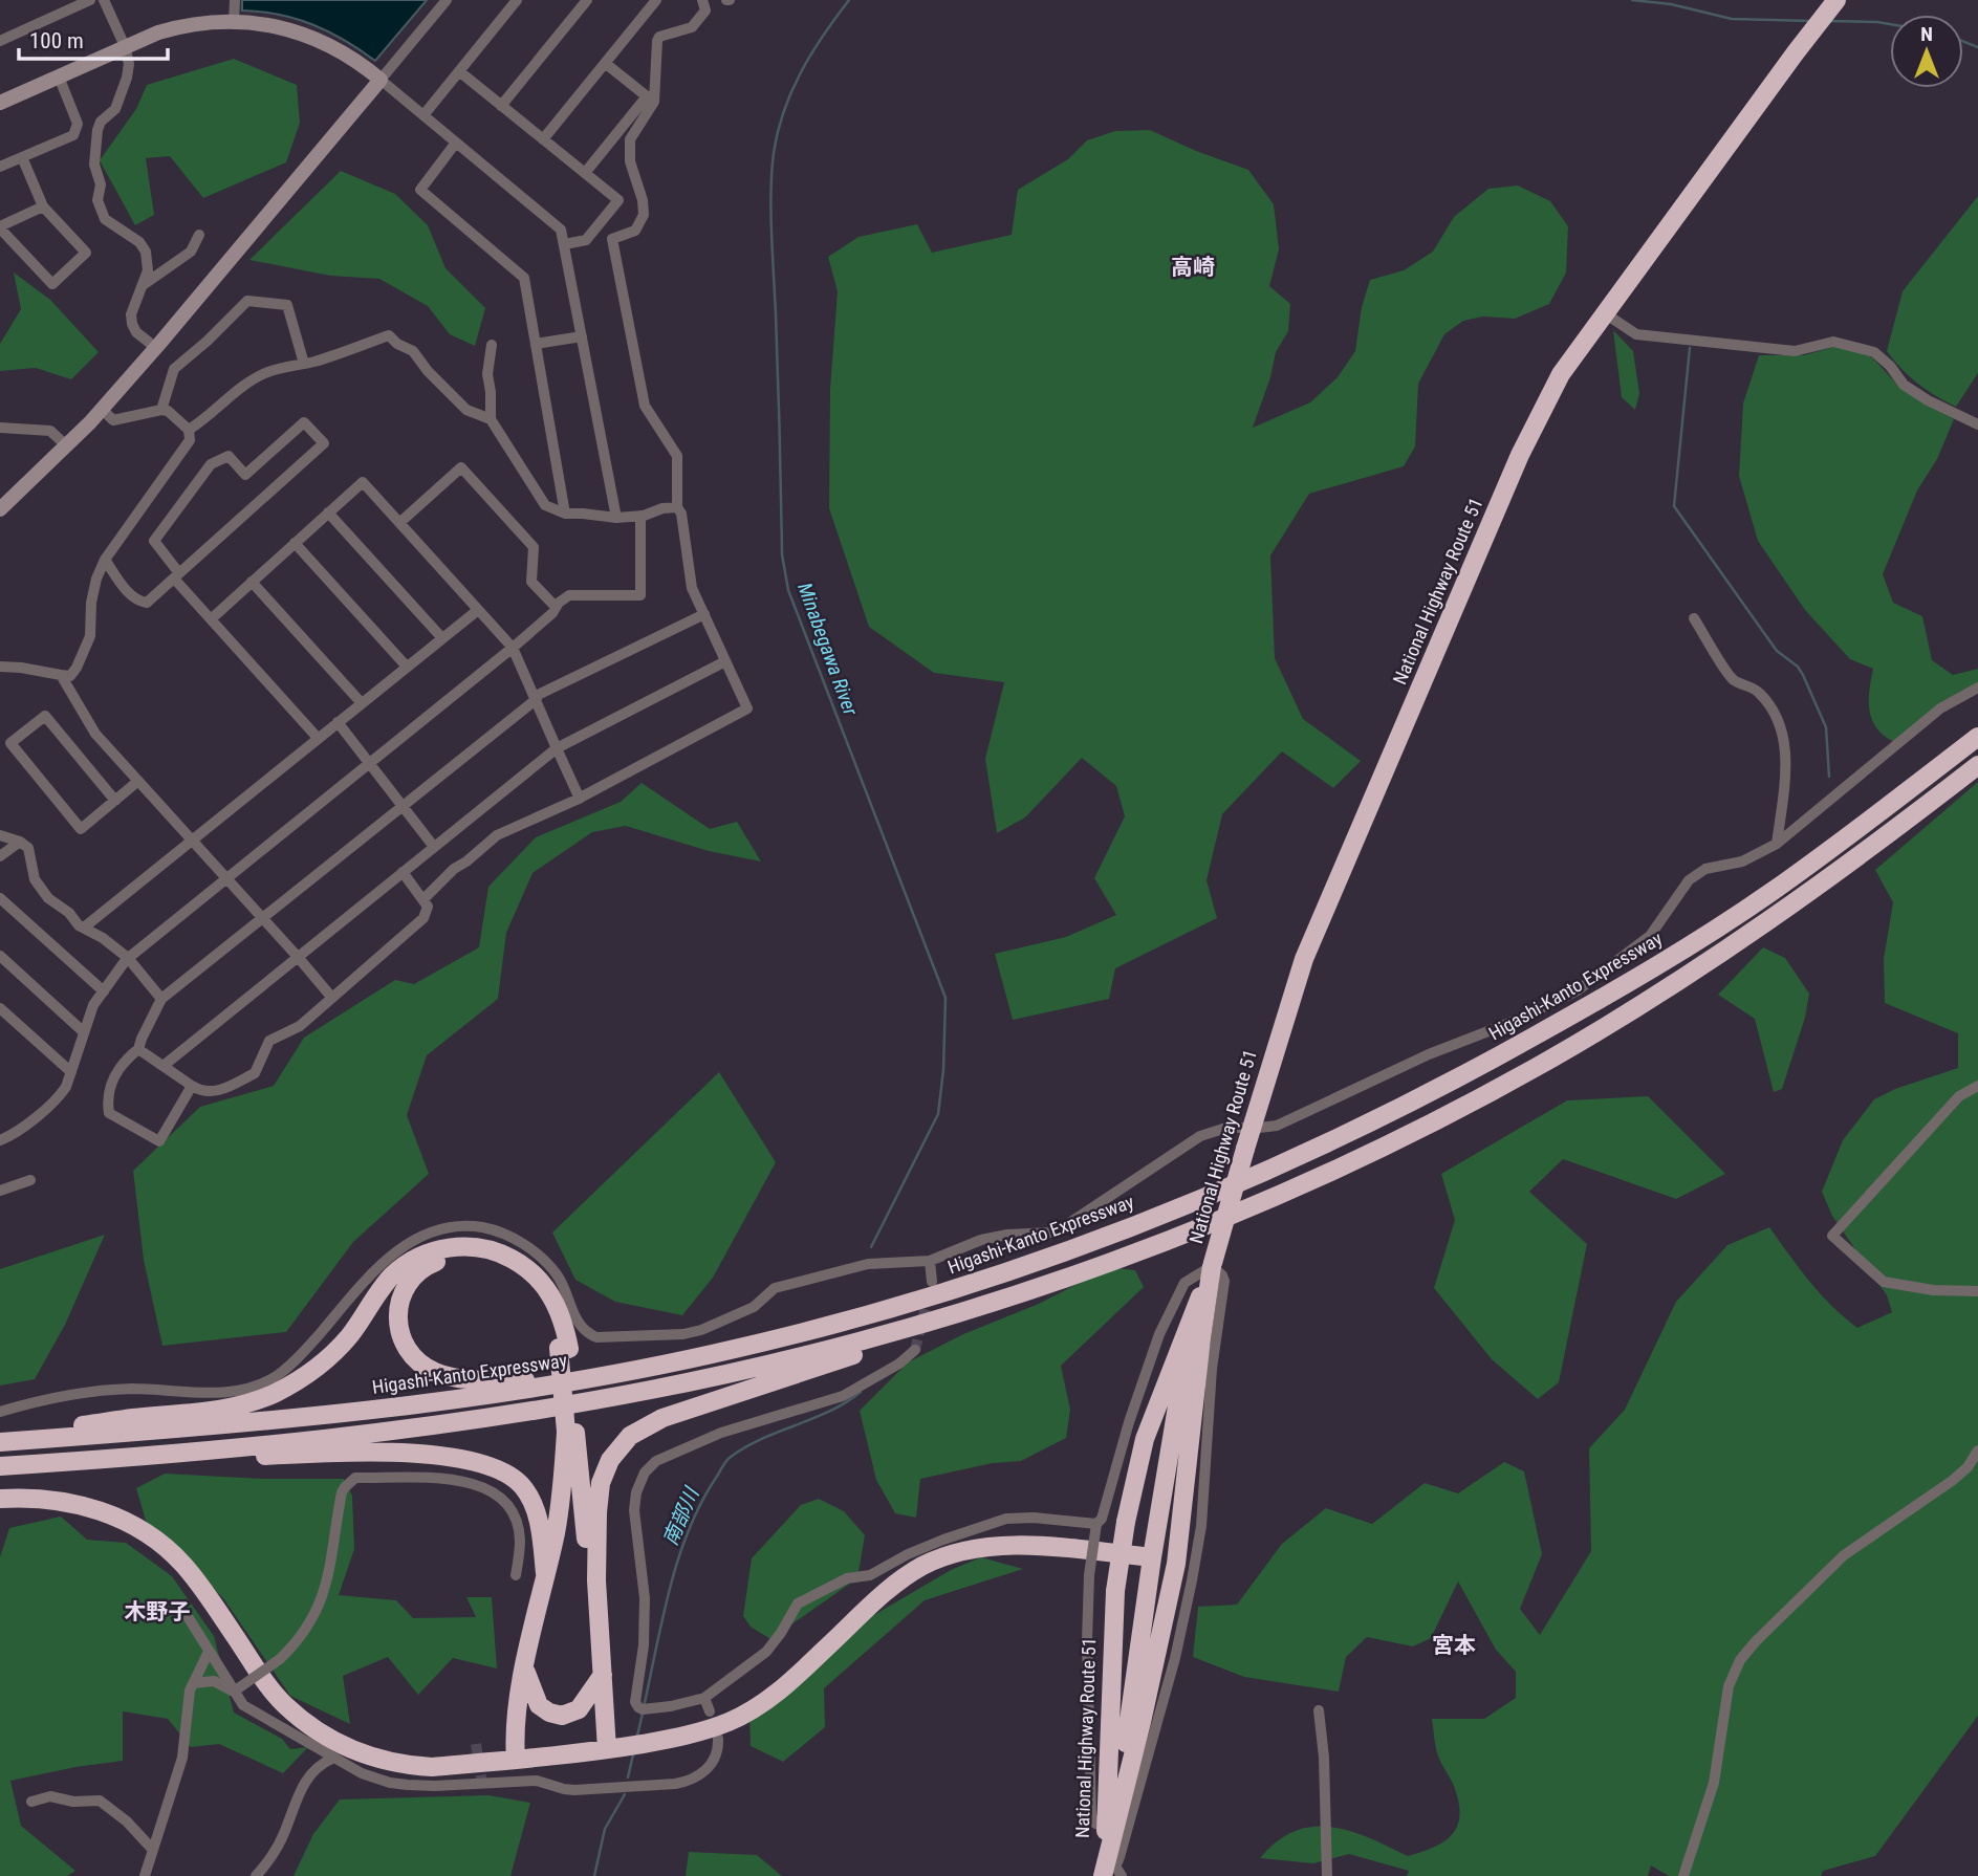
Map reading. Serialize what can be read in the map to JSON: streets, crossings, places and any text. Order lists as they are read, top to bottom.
{
  "streets": {
    "highway": ["National Highway Route 51", "Higashi-Kanto Expressway"]
  },
  "districts": ["高崎", "木野子", "宮本"],
  "water": ["Minabegawa River", "南部川"],
  "scale_bar": "100 m",
  "north": "top"
}
